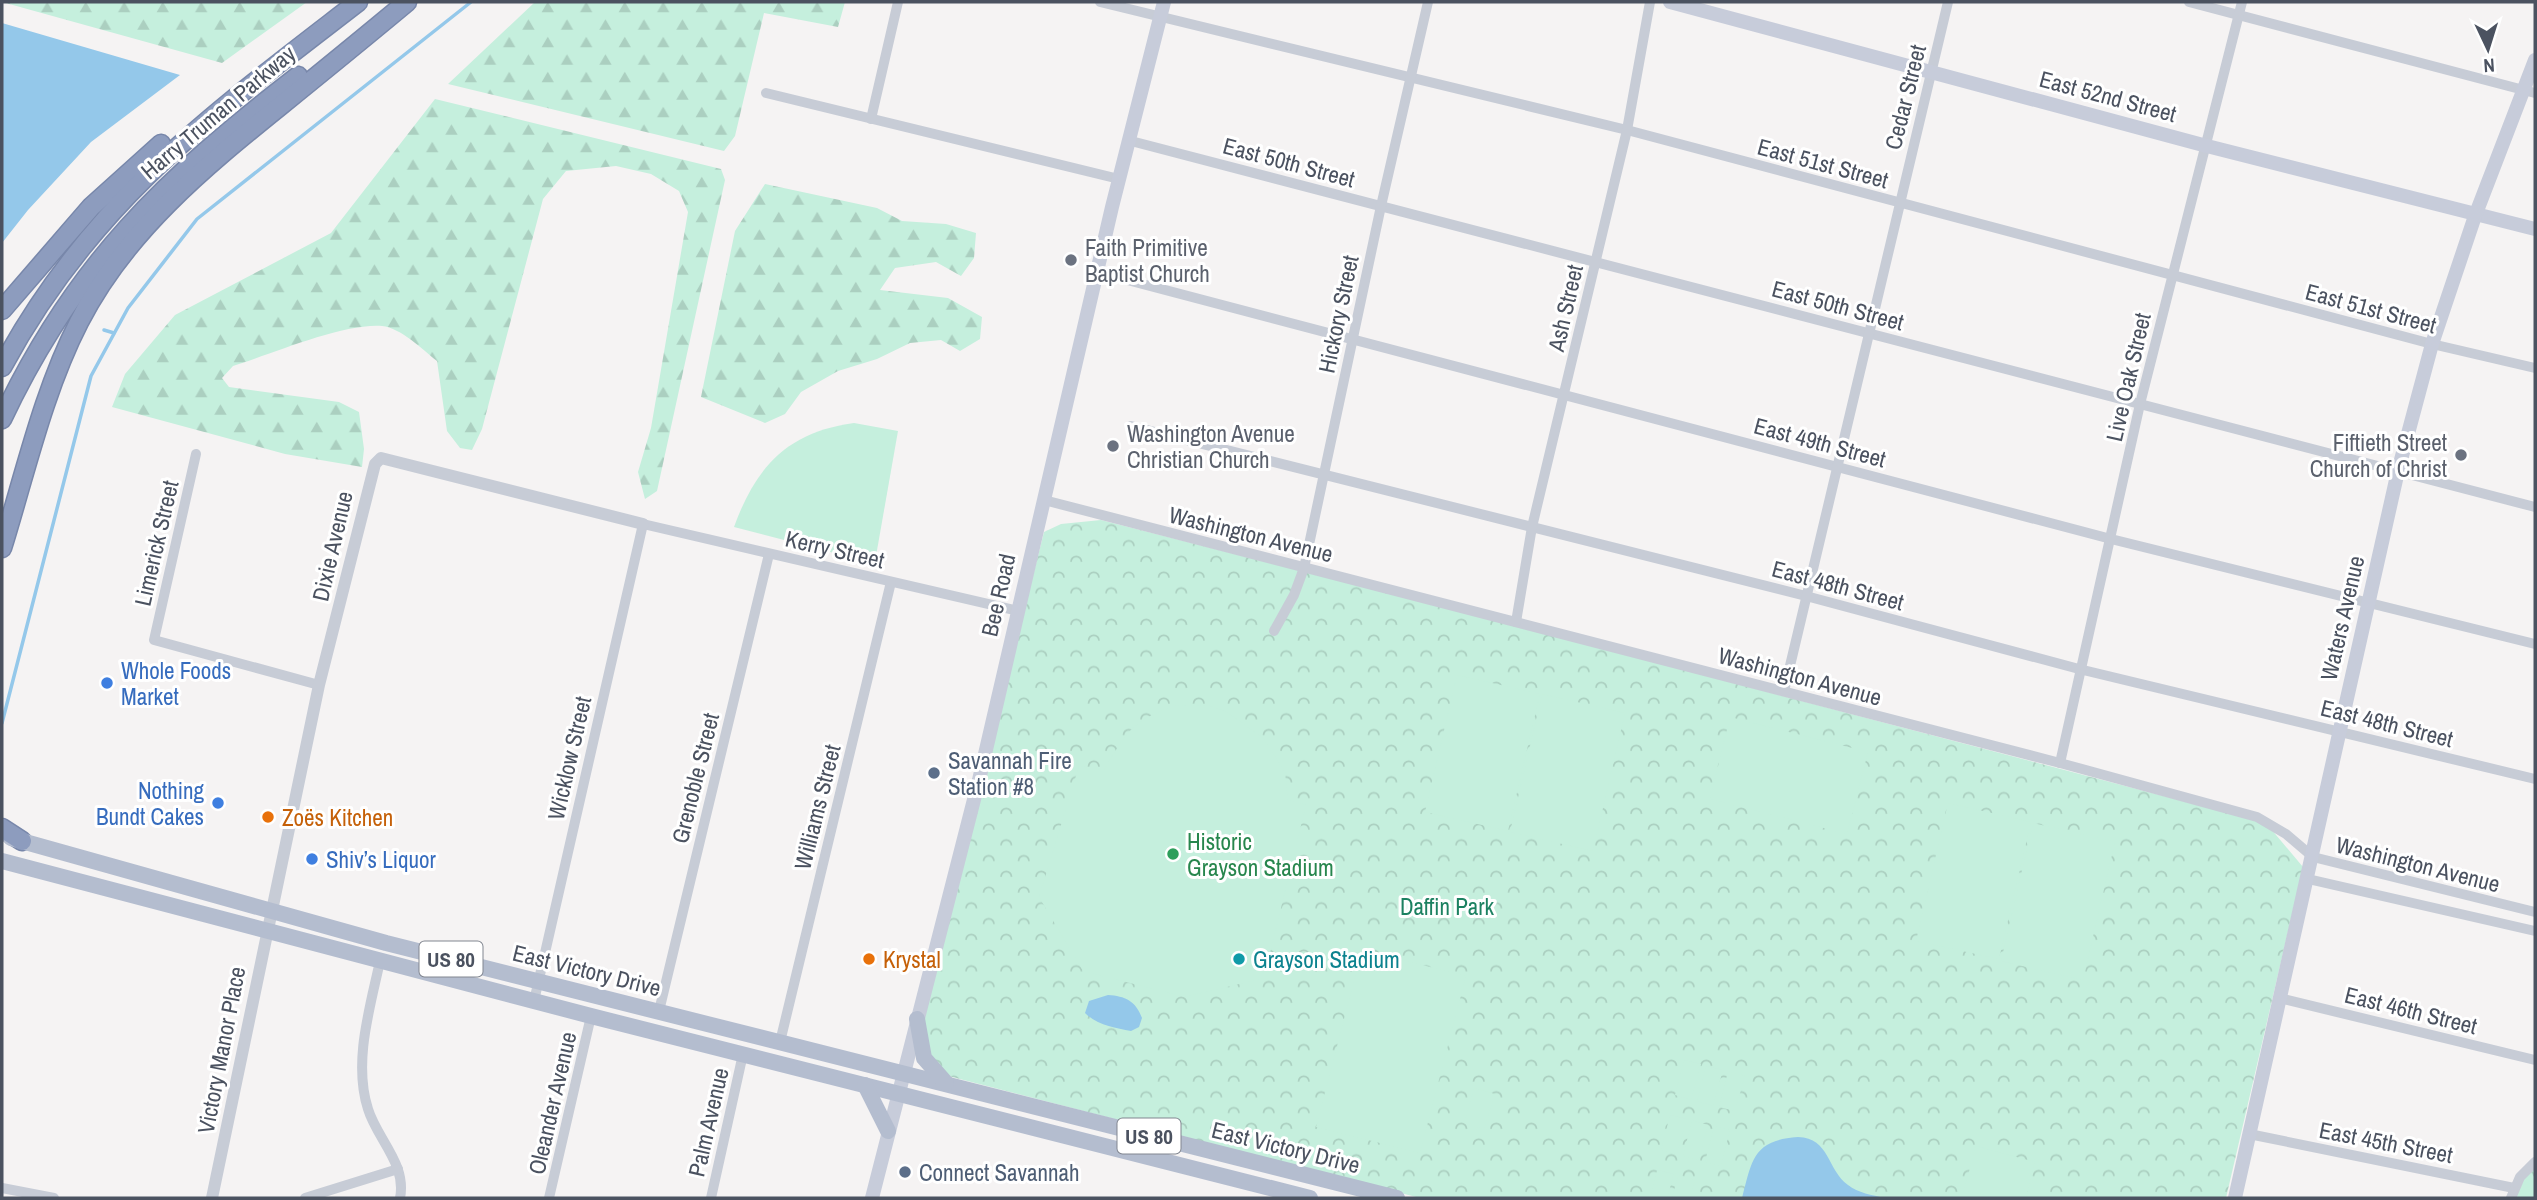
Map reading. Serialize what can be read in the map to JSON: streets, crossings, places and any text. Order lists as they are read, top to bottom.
{
  "streets": {
    "highway": ["Harry Truman Parkway"],
    "main road": [
      "East 52nd Street",
      "Bee Road",
      "Waters Avenue",
      "US 80",
      "East Victory Drive"
    ],
    "street": [
      "Cedar Street",
      "East 50th Street",
      "East 51st Street",
      "Ash Street",
      "Hickory Street",
      "Live Oak Street",
      "East 49th Street",
      "Washington Avenue",
      "Limerick Street",
      "Dixie Avenue",
      "Kerry Street",
      "East 48th Street",
      "Wicklow Street",
      "Grenoble Street",
      "Williams Street",
      "East 46th Street",
      "Victory Manor Place",
      "Oleander Avenue",
      "Palm Avenue",
      "East 45th Street"
    ]
  },
  "crossings": [
    ["East 52nd Street", "Cedar Street"],
    ["East 52nd Street", "Live Oak Street"],
    ["East 52nd Street", "Waters Avenue"],
    ["Cedar Street", "East 50th Street"],
    ["Cedar Street", "East 51st Street"],
    ["Cedar Street", "East 49th Street"],
    ["Cedar Street", "Washington Avenue"],
    ["Cedar Street", "East 48th Street"],
    ["East 50th Street", "Ash Street"],
    ["East 50th Street", "Hickory Street"],
    ["East 50th Street", "Live Oak Street"],
    ["East 50th Street", "Bee Road"],
    ["East 50th Street", "Waters Avenue"],
    ["East 51st Street", "Ash Street"],
    ["East 51st Street", "Hickory Street"],
    ["East 51st Street", "Live Oak Street"],
    ["East 51st Street", "Bee Road"],
    ["East 51st Street", "Waters Avenue"],
    ["Ash Street", "East 49th Street"],
    ["Ash Street", "Washington Avenue"],
    ["Ash Street", "East 48th Street"],
    ["Hickory Street", "East 49th Street"],
    ["Hickory Street", "Washington Avenue"],
    ["Hickory Street", "East 48th Street"],
    ["Live Oak Street", "East 49th Street"],
    ["Live Oak Street", "Washington Avenue"],
    ["Live Oak Street", "East 48th Street"],
    ["East 49th Street", "Bee Road"],
    ["East 49th Street", "Waters Avenue"],
    ["Washington Avenue", "Bee Road"],
    ["Washington Avenue", "Waters Avenue"],
    ["Limerick Street", "Dixie Avenue"],
    ["Dixie Avenue", "Kerry Street"],
    ["Dixie Avenue", "Wicklow Street"],
    ["Dixie Avenue", "East Victory Drive"],
    ["Dixie Avenue", "Victory Manor Place"],
    ["Kerry Street", "Bee Road"],
    ["Kerry Street", "Wicklow Street"],
    ["Kerry Street", "Grenoble Street"],
    ["Kerry Street", "Williams Street"],
    ["East 48th Street", "Waters Avenue"],
    ["Bee Road", "East Victory Drive"],
    ["Waters Avenue", "East 46th Street"],
    ["Waters Avenue", "East 45th Street"],
    ["Wicklow Street", "East Victory Drive"],
    ["Grenoble Street", "East Victory Drive"],
    ["Williams Street", "East Victory Drive"],
    ["East Victory Drive", "Victory Manor Place"],
    ["East Victory Drive", "Oleander Avenue"],
    ["East Victory Drive", "Palm Avenue"]
  ],
  "parks": ["Daffin Park"],
  "places": [
    "Faith Primitive Baptist Church",
    "Washington Avenue Christian Church",
    "Fiftieth Street Church of Christ",
    "Whole Foods Market",
    "Savannah Fire Station #8",
    "Nothing Bundt Cakes",
    "Zoës Kitchen",
    "Historic Grayson Stadium",
    "Shiv’s Liquor",
    "Krystal",
    "Grayson Stadium",
    "Connect Savannah"
  ],
  "north": "bottom"
}
